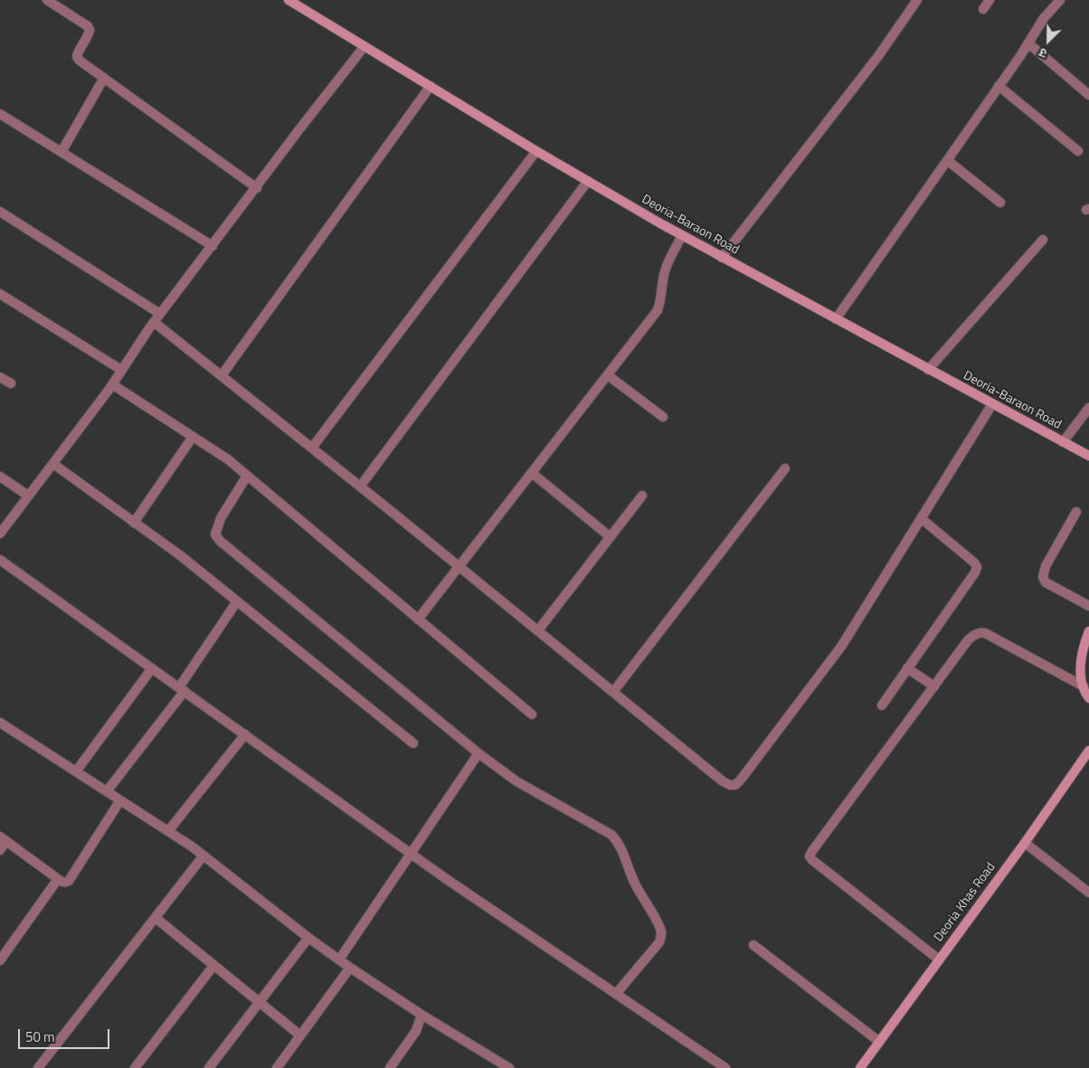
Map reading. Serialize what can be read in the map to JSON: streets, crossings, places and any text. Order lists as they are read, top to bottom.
{
  "streets": {
    "street": ["Deoria-Baraon Road", "Deoria Khas Road"]
  },
  "scale_bar": "50 m",
  "north": "bottom left"
}
